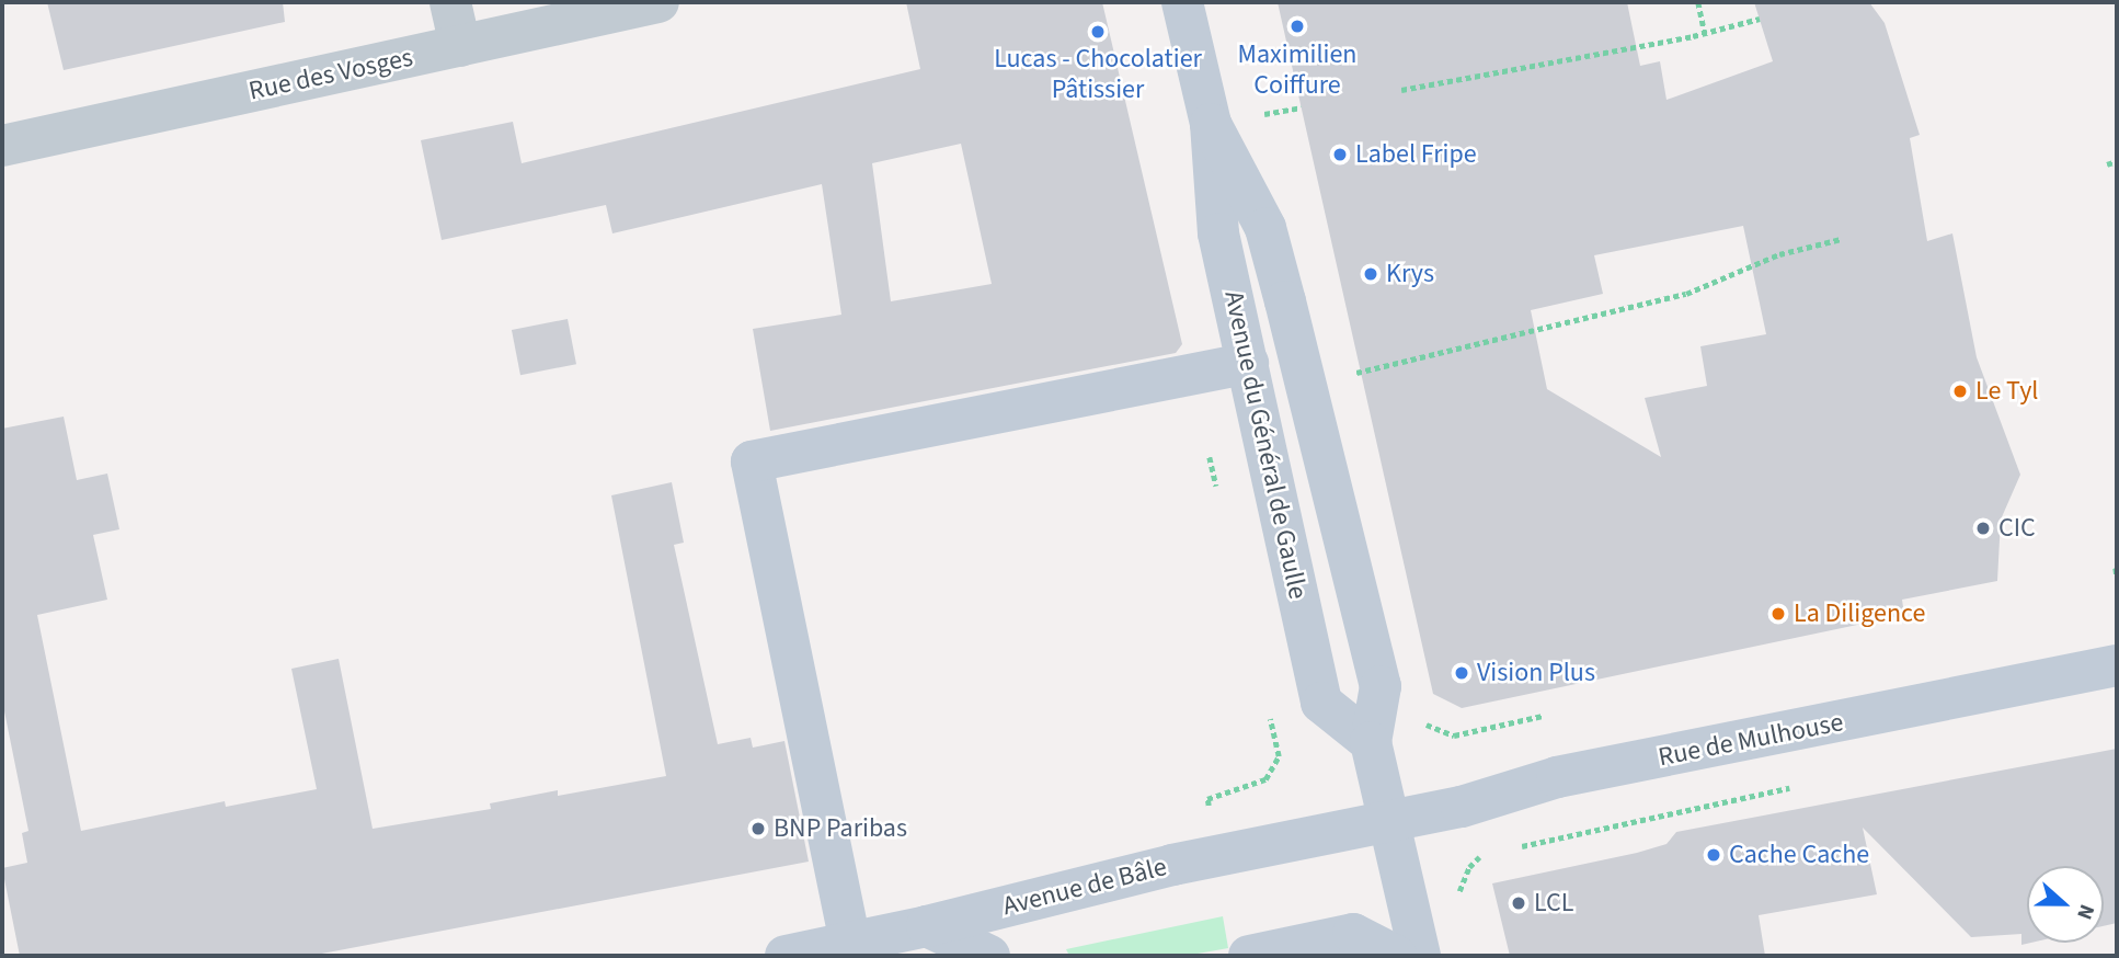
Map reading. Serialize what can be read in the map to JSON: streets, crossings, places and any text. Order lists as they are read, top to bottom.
{
  "streets": {
    "main road": ["Avenue du Général de Gaulle", "Rue de Mulhouse", "Avenue de Bâle"],
    "street": ["Rue des Vosges"]
  },
  "crossings": [
    ["Avenue du Général de Gaulle", "Rue de Mulhouse"],
    ["Avenue du Général de Gaulle", "Avenue de Bâle"],
    ["Rue de Mulhouse", "Avenue de Bâle"]
  ],
  "places": [
    "Maximilien Coiffure",
    "Lucas - Chocolatier Pâtissier",
    "Label Fripe",
    "Krys",
    "Le Tyl",
    "CIC",
    "La Diligence",
    "Vision Plus",
    "BNP Paribas",
    "Cache Cache",
    "LCL"
  ],
  "north": "right"
}
